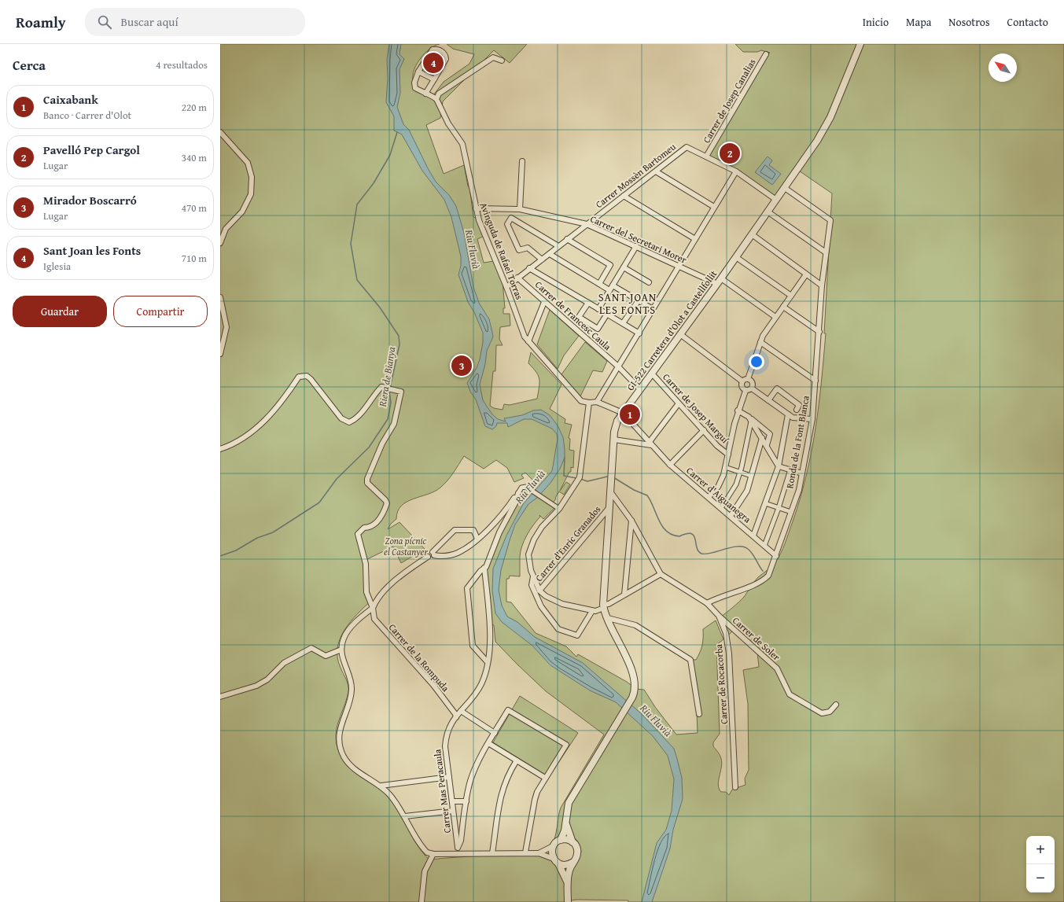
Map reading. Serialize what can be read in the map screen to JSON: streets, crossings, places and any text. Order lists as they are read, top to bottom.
{
  "streets": {
    "street": [
      "Carrer de Josep Canalias",
      "Carrer Mossèn Bartomeu",
      "Carrer del Secretari Morer",
      "Avinguda de Rafael Torras",
      "Carrer de Francesc Caula",
      "GI-522 Carretera d'Olot a Castellfollit",
      "Carrer de Josep Marguí",
      "Ronda de la Font Blanca",
      "Carrer d'Aiguanegra",
      "Carrer d'Enric Granados",
      "Carrer de Soler",
      "Carrer de la Rompuda",
      "Carrer de Rocacorba",
      "Carrer Mas Peracaula"
    ]
  },
  "crossings": [
    ["Carrer de Josep Canalias", "Carrer Mossèn Bartomeu"],
    ["Carrer Mossèn Bartomeu", "Carrer del Secretari Morer"],
    ["Carrer Mossèn Bartomeu", "Avinguda de Rafael Torras"],
    ["Carrer Mossèn Bartomeu", "Carrer de Francesc Caula"],
    ["Carrer del Secretari Morer", "Avinguda de Rafael Torras"],
    ["Carrer del Secretari Morer", "GI-522 Carretera d'Olot a Castellfollit"],
    ["Carrer de Francesc Caula", "GI-522 Carretera d'Olot a Castellfollit"],
    ["GI-522 Carretera d'Olot a Castellfollit", "Carrer de Josep Marguí"],
    ["GI-522 Carretera d'Olot a Castellfollit", "Ronda de la Font Blanca"],
    ["GI-522 Carretera d'Olot a Castellfollit", "Carrer d'Aiguanegra"],
    ["GI-522 Carretera d'Olot a Castellfollit", "Carrer d'Enric Granados"],
    ["Ronda de la Font Blanca", "Carrer d'Aiguanegra"],
    ["Ronda de la Font Blanca", "Carrer de Rocacorba"],
    ["Carrer de Soler", "Carrer de Rocacorba"],
    ["Carrer de la Rompuda", "Carrer Mas Peracaula"]
  ],
  "districts": ["SANT JOAN LES FONTS"],
  "water": ["Riu Fluvià", "Riera de Bianya"],
  "parks": ["Zona pícnic el Castanyer"],
  "north": "top left",
  "page": {
    "header": "Roamly",
    "search": "Buscar aquí",
    "nav": [
      "Inicio",
      "Mapa",
      "Nosotros",
      "Contacto"
    ],
    "heading": ["Cerca", "4 resultados"],
    "pins": [
      "4",
      "2",
      "3",
      "1"
    ],
    "list": [
      {
        "mark": "1",
        "name": "Caixabank",
        "note": "Banco · Carrer d'Olot",
        "value": "220 m"
      },
      {
        "mark": "2",
        "name": "Pavelló Pep Cargol",
        "note": "Lugar",
        "value": "340 m"
      },
      {
        "mark": "3",
        "name": "Mirador Boscarró",
        "note": "Lugar",
        "value": "470 m"
      },
      {
        "mark": "4",
        "name": "Sant Joan les Fonts",
        "note": "Iglesia",
        "value": "710 m"
      }
    ],
    "buttons": ["Guardar", "Compartir"],
    "map_buttons": ["+", "−"]
  }
}
